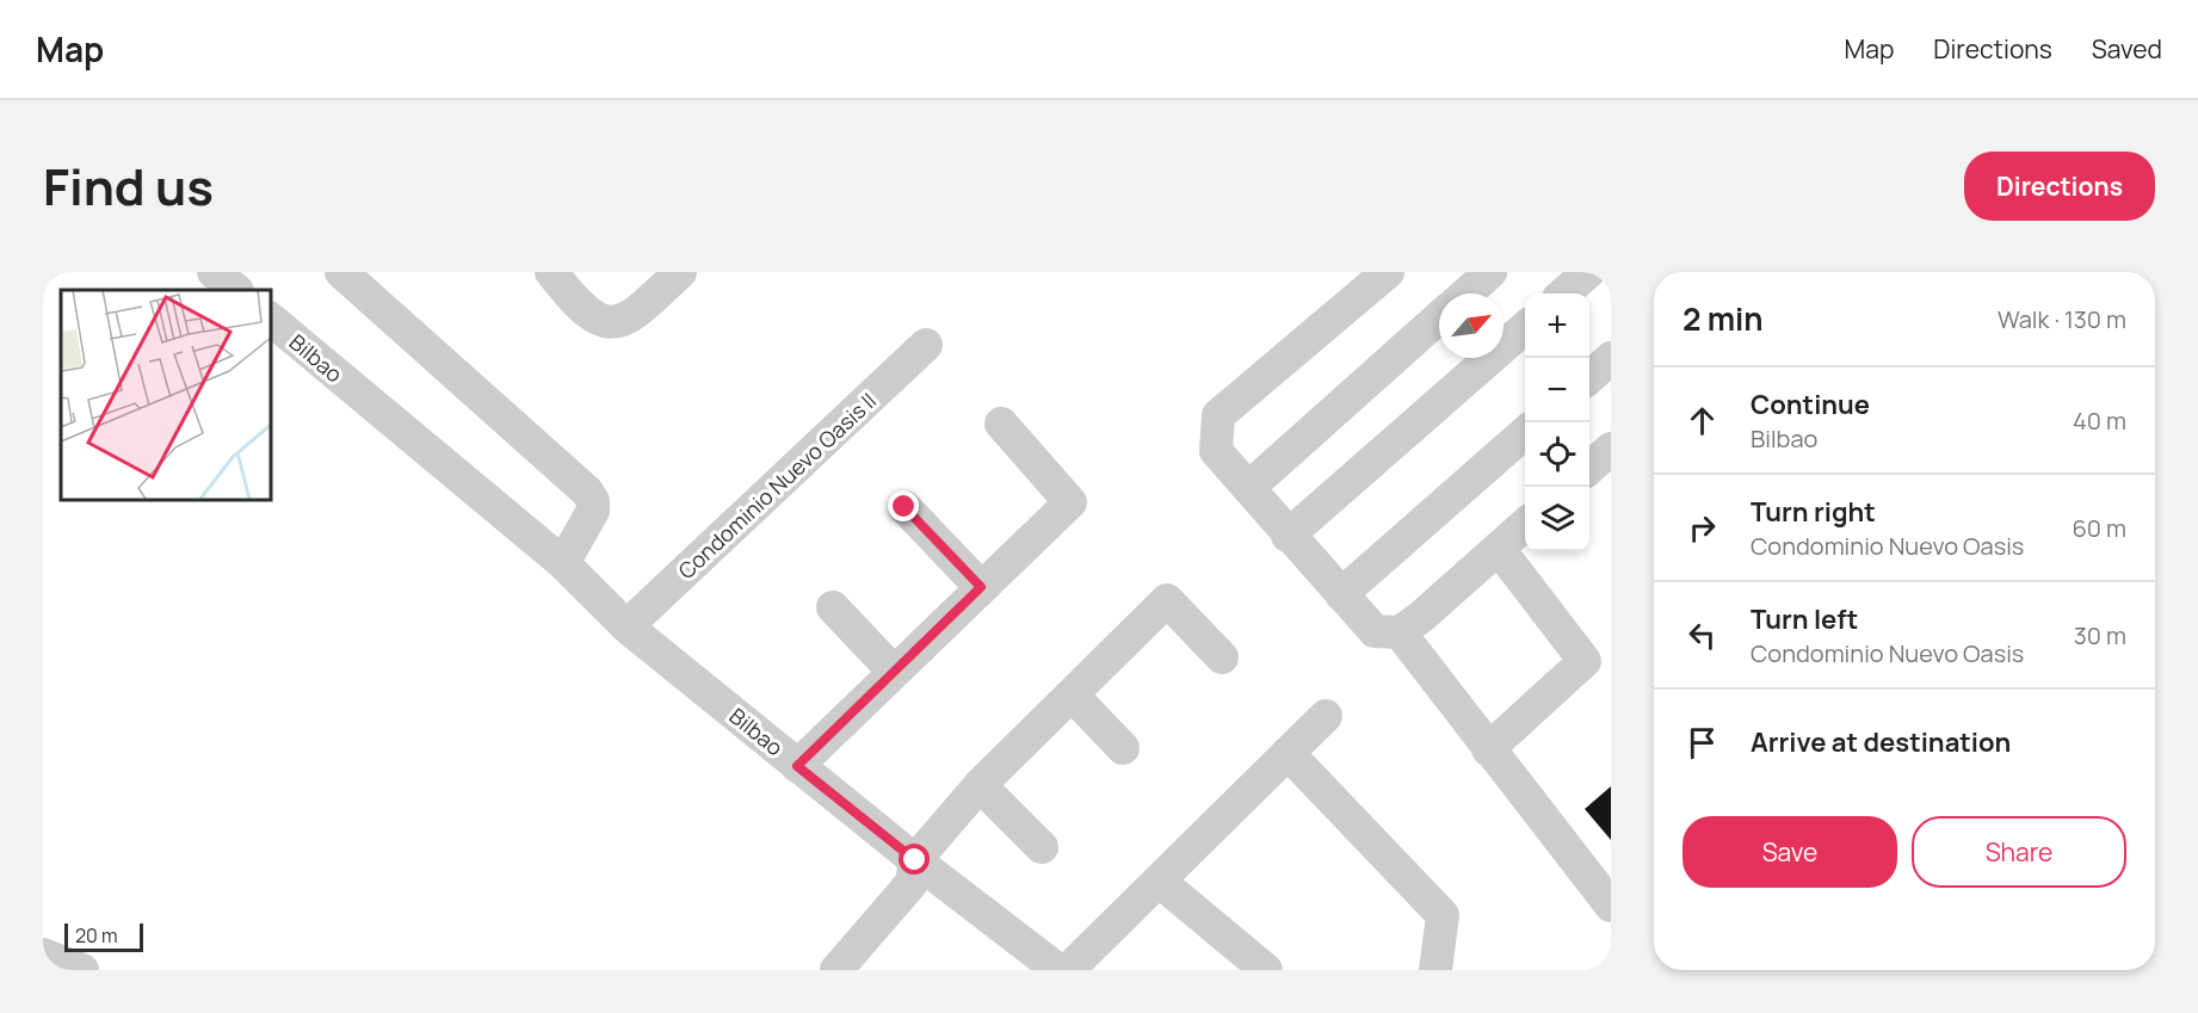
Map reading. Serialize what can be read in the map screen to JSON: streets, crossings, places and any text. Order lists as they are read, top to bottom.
{
  "streets": {
    "street": ["Bilbao", "Condominio Nuevo Oasis II"]
  },
  "crossings": [
    ["Bilbao", "Condominio Nuevo Oasis II"]
  ],
  "scale_bar": "20 m",
  "north": "top right",
  "page": {
    "header": "Map",
    "nav": ["Map", "Directions", "Saved"],
    "title": "Find us",
    "buttons": [
      "Directions",
      ["Save", "Share"]
    ],
    "heading": ["2 min", "Walk · 130 m"],
    "map_buttons": ["+", "−"],
    "list": [
      ["Continue", "Bilbao", "40 m"],
      ["Turn right", "Condominio Nuevo Oasis", "60 m"],
      ["Turn left", "Condominio Nuevo Oasis", "30 m"],
      "Arrive at destination"
    ],
    "scale": "20 m"
  }
}
